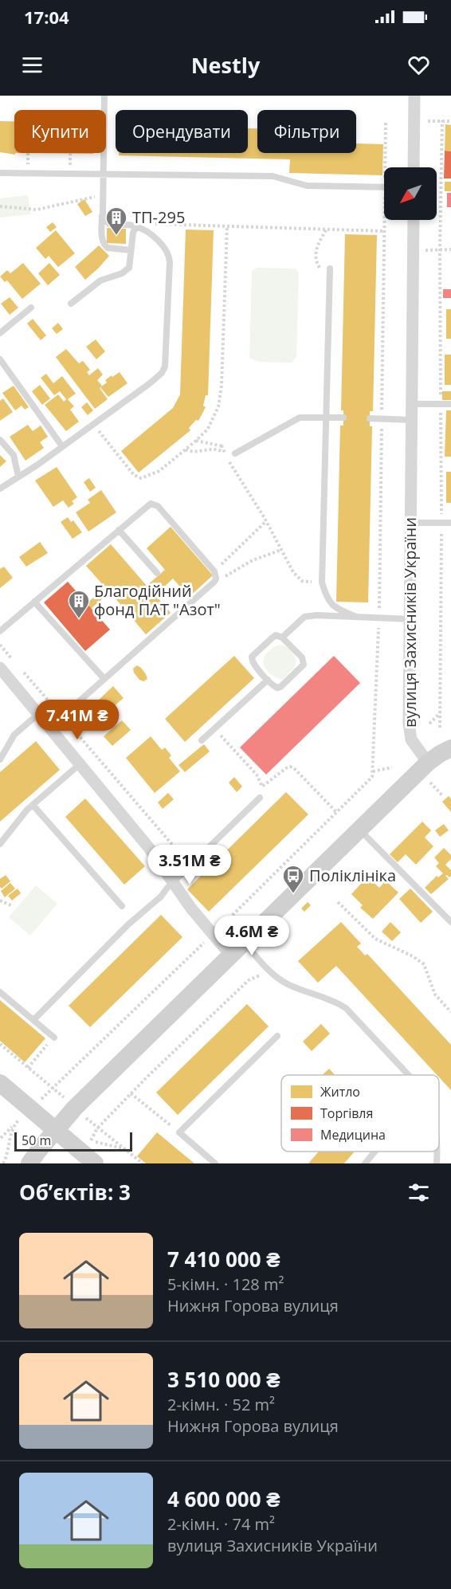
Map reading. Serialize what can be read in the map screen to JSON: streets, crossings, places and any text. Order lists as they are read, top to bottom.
{
  "streets": {
    "street": ["вулиця Захисників України"]
  },
  "places": {
    "building": ["ТП-295", "Благодійний фонд ПАТ \"Азот\""],
    "bus stop": ["Поліклініка"]
  },
  "legend": ["Житло", "Торгівля", "Медицина"],
  "scale_bar": "50 m",
  "north": "bottom left",
  "page": {
    "status": "17:04",
    "header": "Nestly",
    "chip": ["Купити", "Орендувати", "Фільтри"],
    "price": ["7.41M ₴", "3.51M ₴", "4.6M ₴"],
    "scale": "50 m",
    "heading": "Об’єктів: 3",
    "list": [
      {
        "name": "7 410 000 ₴",
        "note": "5-кімн. · 128 m² · Нижня Горова вулиця"
      },
      {
        "name": "3 510 000 ₴",
        "note": "2-кімн. · 52 m² · Нижня Горова вулиця"
      },
      {
        "name": "4 600 000 ₴",
        "note": "2-кімн. · 74 m² · вулиця Захисників України"
      }
    ]
  }
}
